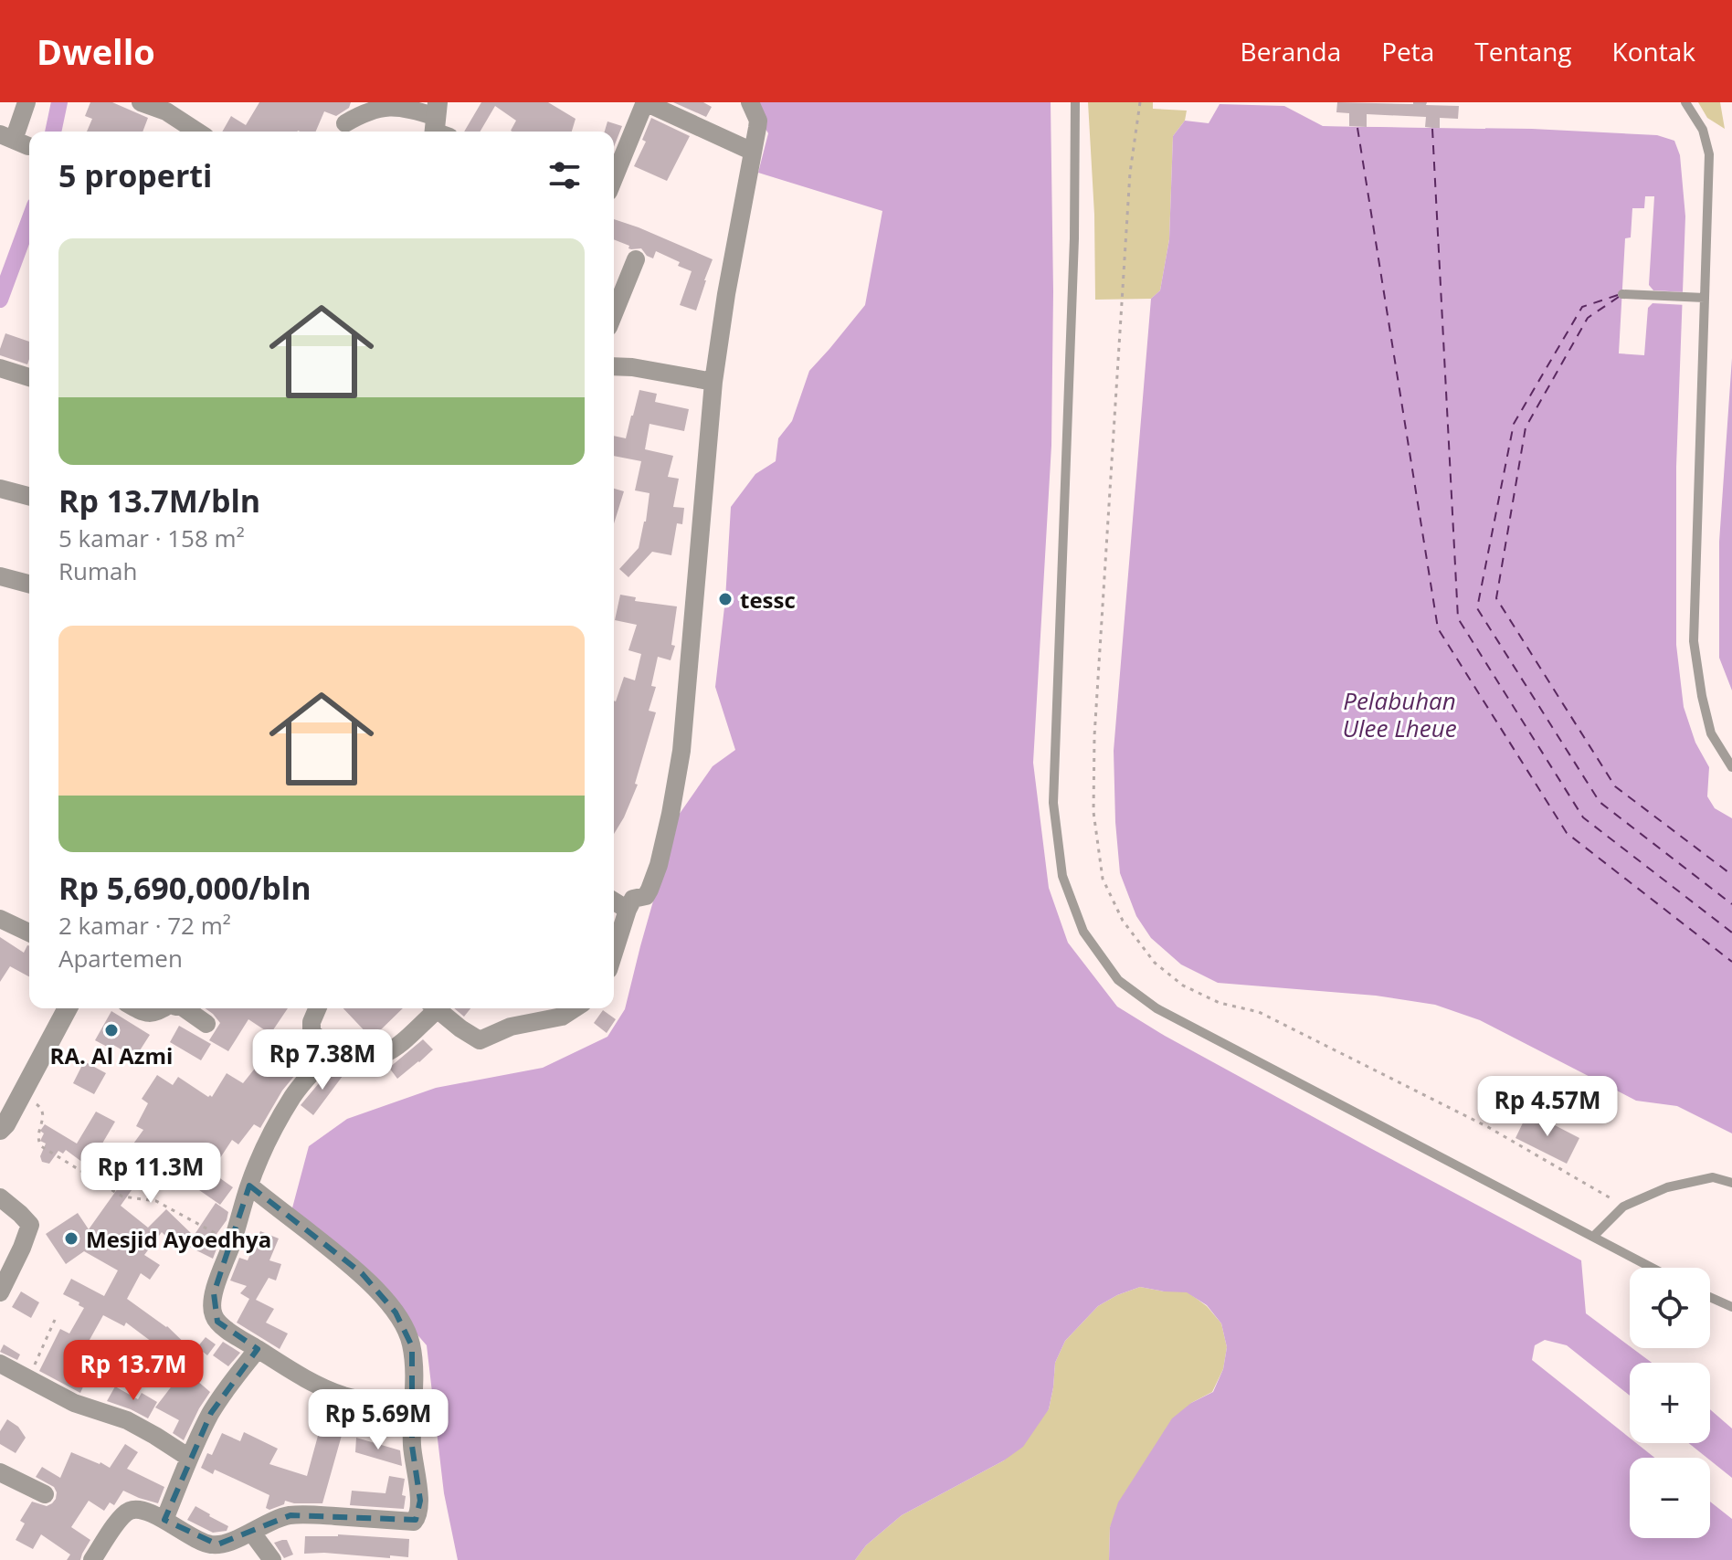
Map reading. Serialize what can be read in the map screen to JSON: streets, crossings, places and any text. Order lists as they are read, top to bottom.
{
  "water": ["Pelabuhan Ulee Lheue"],
  "places": ["tessc", "RA. Al Azmi", "Mesjid Ayoedhya"],
  "page": {
    "header": "Dwello",
    "nav": [
      "Beranda",
      "Peta",
      "Tentang",
      "Kontak"
    ],
    "heading": "5 properti",
    "list": [
      {
        "name": "Rp 13.7M/bln",
        "note": "5 kamar · 158 m² · Rumah"
      },
      {
        "name": "Rp 5,690,000/bln",
        "note": "2 kamar · 72 m² · Apartemen"
      }
    ],
    "price": [
      "Rp 7.38M",
      "Rp 4.57M",
      "Rp 11.3M",
      "Rp 13.7M",
      "Rp 5.69M"
    ],
    "map_buttons": ["+", "−"]
  }
}
